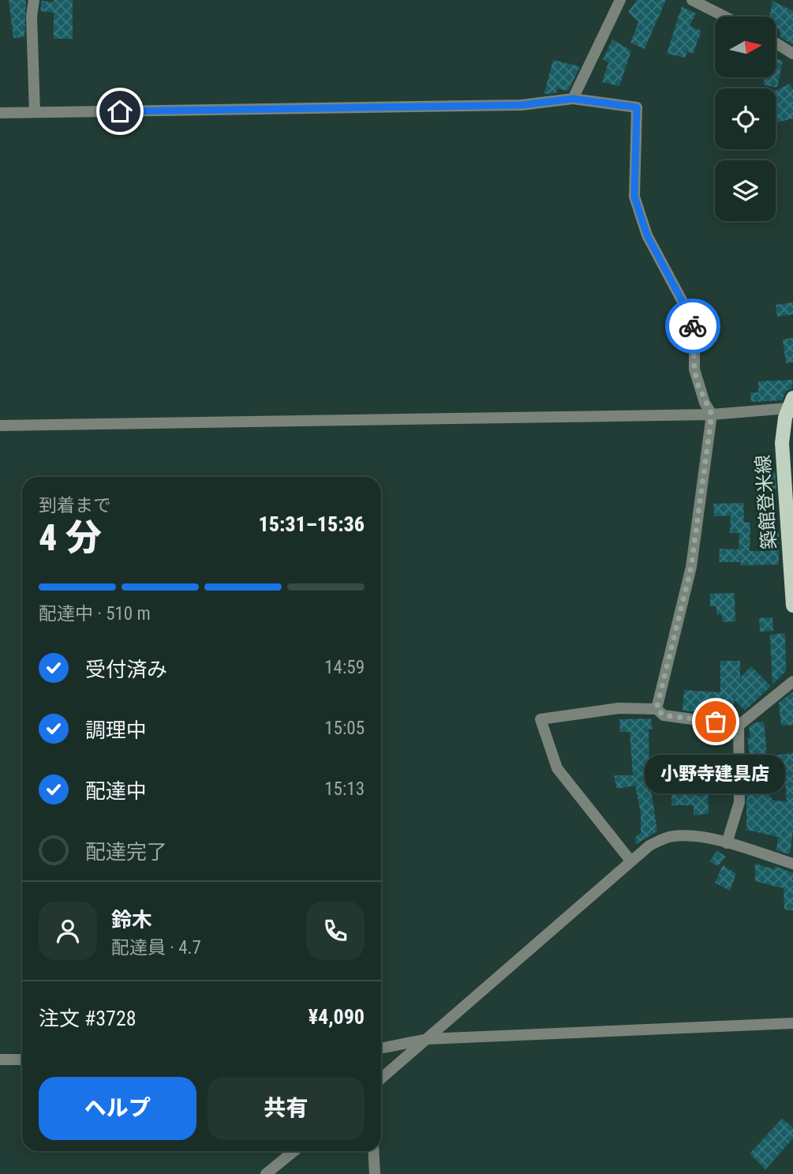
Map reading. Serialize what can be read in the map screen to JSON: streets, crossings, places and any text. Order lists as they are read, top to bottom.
{
  "streets": {
    "main road": ["築館登米線"]
  },
  "places": ["小野寺建具店"],
  "north": "right",
  "page": {
    "heading": ["4 分", "到着まで", "15:31–15:36"],
    "panel": [
      "鈴木",
      "配達員 · 4.7",
      "注文 #3728",
      "¥4,090"
    ],
    "bar": "配達中 · 510 m",
    "list": [
      ["受付済み", "14:59"],
      ["調理中", "15:05"],
      ["配達中", "15:13"],
      "配達完了"
    ],
    "bubble": "小野寺建具店",
    "buttons": ["ヘルプ", "共有"]
  }
}
